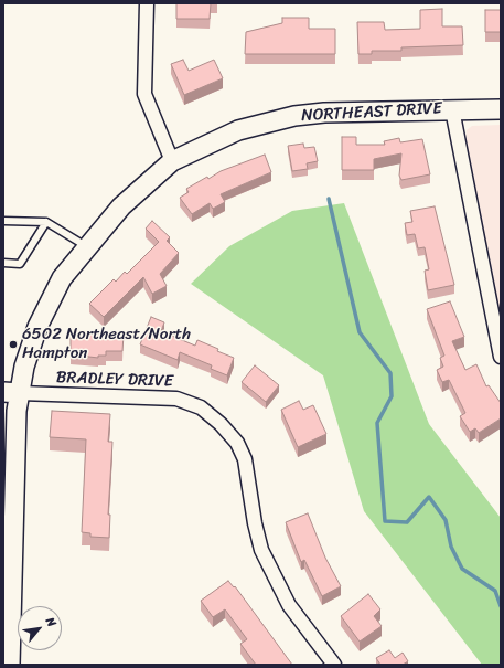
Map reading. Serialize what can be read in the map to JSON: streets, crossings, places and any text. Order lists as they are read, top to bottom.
{
  "streets": {
    "street": ["NORTHEAST DRIVE", "BRADLEY DRIVE"]
  },
  "crossings": [
    ["NORTHEAST DRIVE", "BRADLEY DRIVE"]
  ],
  "places": ["6502 Northeast/North Hampton"],
  "north": "top right"
}
